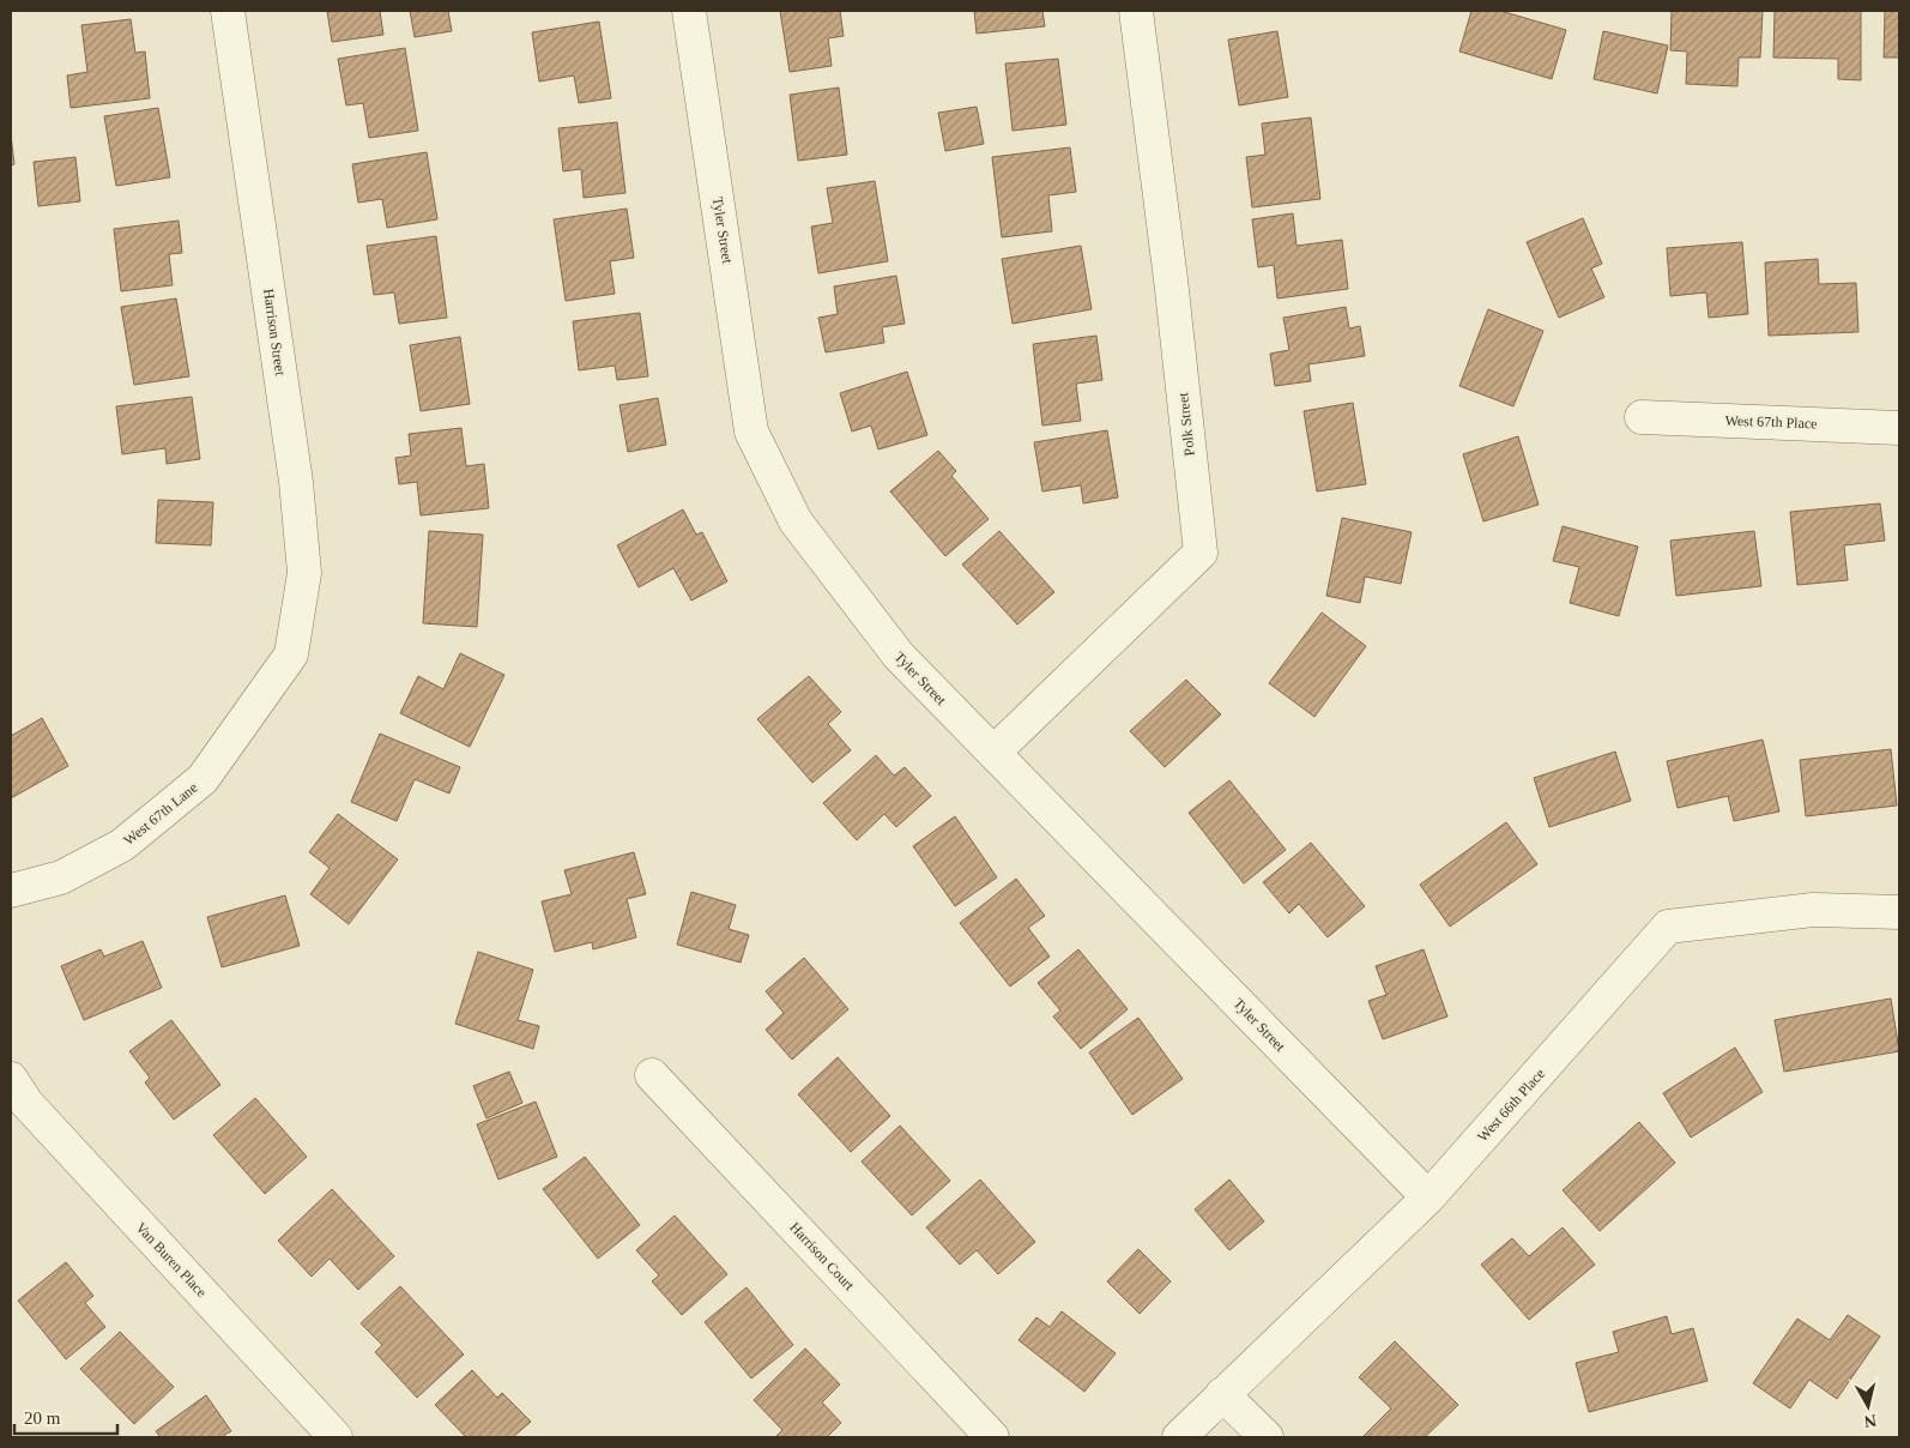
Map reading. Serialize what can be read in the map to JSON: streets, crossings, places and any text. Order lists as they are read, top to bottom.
{
  "streets": {
    "street": [
      "Tyler Street",
      "Harrison Street",
      "West 67th Place",
      "Polk Street",
      "West 67th Lane",
      "West 66th Place",
      "Harrison Court",
      "Van Buren Place"
    ]
  },
  "crossings": [
    ["Tyler Street", "Polk Street"],
    ["Tyler Street", "West 66th Place"],
    ["Harrison Street", "West 67th Lane"]
  ],
  "scale_bar": "20 m",
  "north": "bottom"
}
